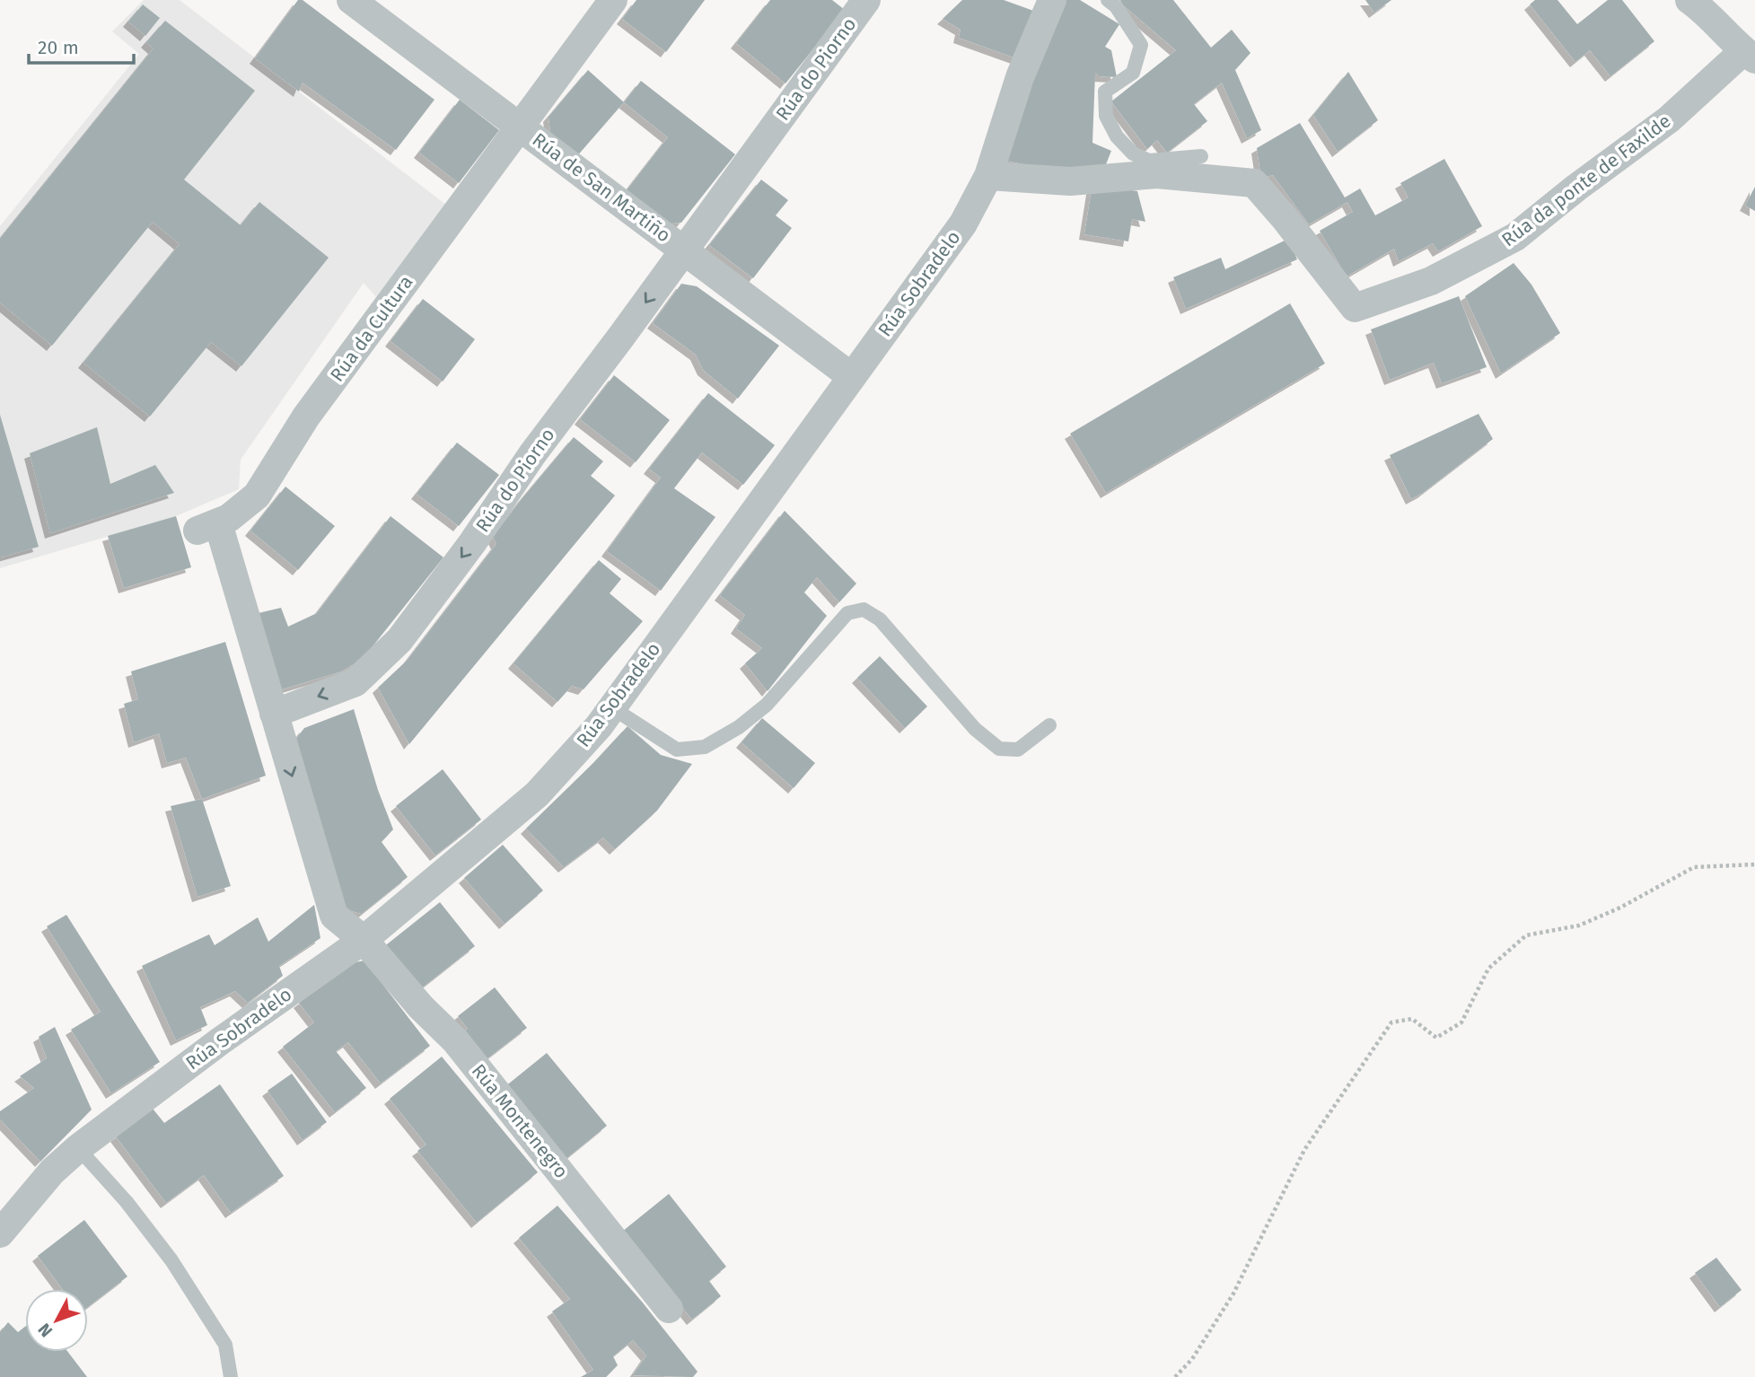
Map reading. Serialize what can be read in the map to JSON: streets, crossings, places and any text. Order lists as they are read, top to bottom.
{
  "streets": {
    "street": [
      "Rúa do Piorno",
      "Rúa da ponte de Faxilde",
      "Rúa de San Martiño",
      "Rúa Sobradelo",
      "Rúa da Cultura",
      "Rúa Montenegro"
    ]
  },
  "crossings": [
    ["Rúa do Piorno", "Rúa de San Martiño"],
    ["Rúa do Piorno", "Rúa da Cultura"],
    ["Rúa da ponte de Faxilde", "Rúa Sobradelo"],
    ["Rúa de San Martiño", "Rúa Sobradelo"],
    ["Rúa de San Martiño", "Rúa da Cultura"],
    ["Rúa Sobradelo", "Rúa Montenegro"]
  ],
  "one_way": ["Rúa do Piorno"],
  "scale_bar": "20 m",
  "north": "bottom left"
}
